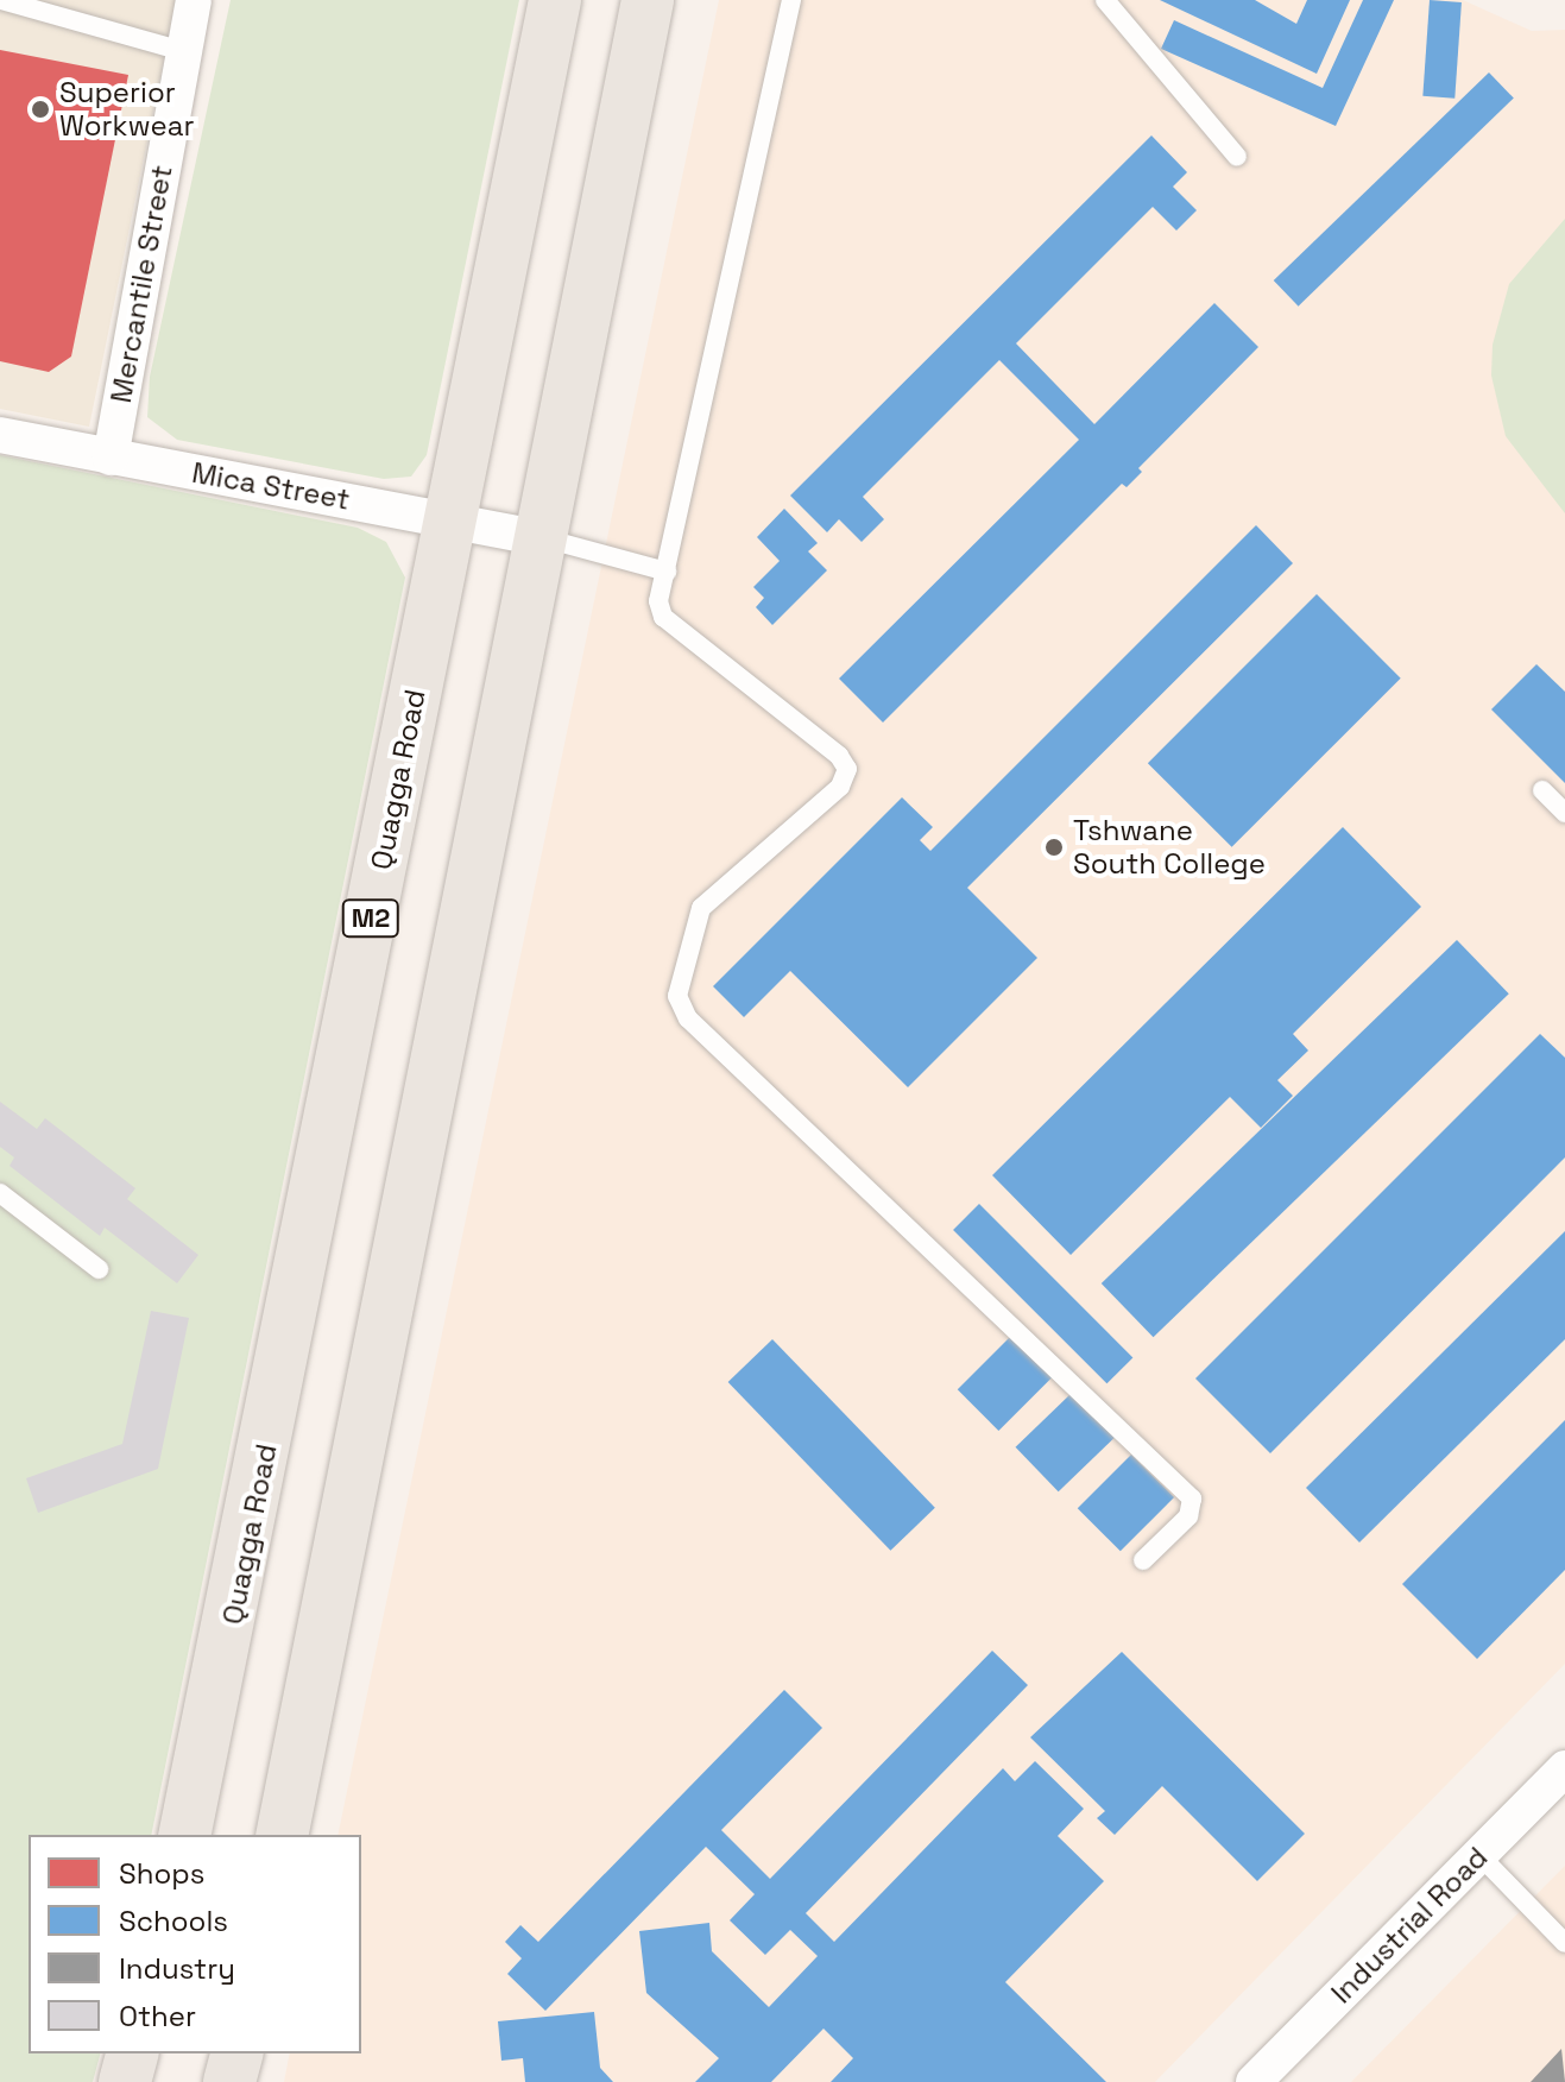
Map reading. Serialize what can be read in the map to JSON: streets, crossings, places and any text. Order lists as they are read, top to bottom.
{
  "streets": {
    "main road": ["Quagga Road", "M2"],
    "street": ["Mercantile Street", "Mica Street", "Industrial Road"]
  },
  "crossings": [
    ["Mercantile Street", "Mica Street"],
    ["Mica Street", "Quagga Road"]
  ],
  "places": ["Superior Workwear", "Tshwane South College"],
  "legend": [
    "Shops",
    "Schools",
    "Industry",
    "Other"
  ]
}
